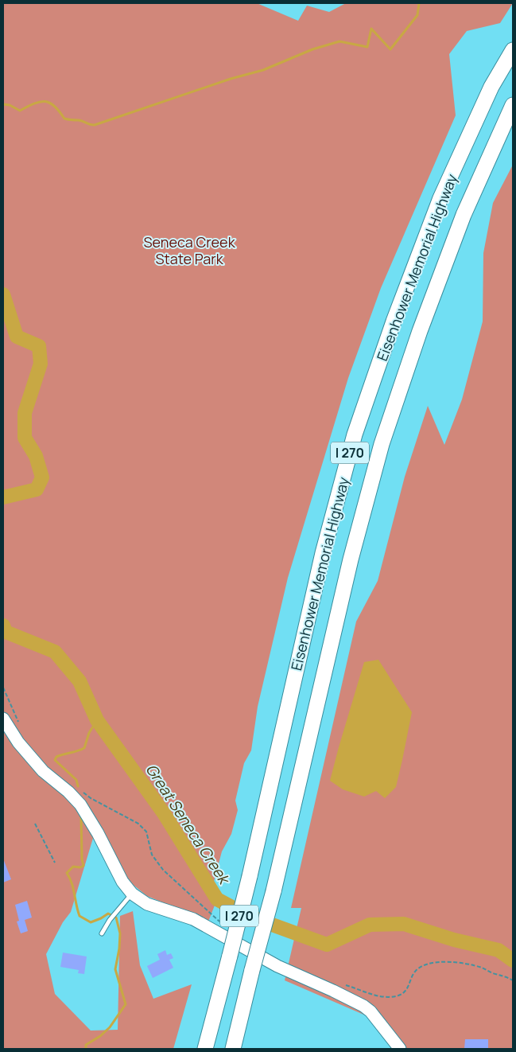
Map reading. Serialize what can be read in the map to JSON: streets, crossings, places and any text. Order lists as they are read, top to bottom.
{
  "streets": {
    "highway": ["Eisenhower Memorial Highway", "I 270"]
  },
  "water": ["Great Seneca Creek"],
  "parks": ["Seneca Creek State Park"]
}
